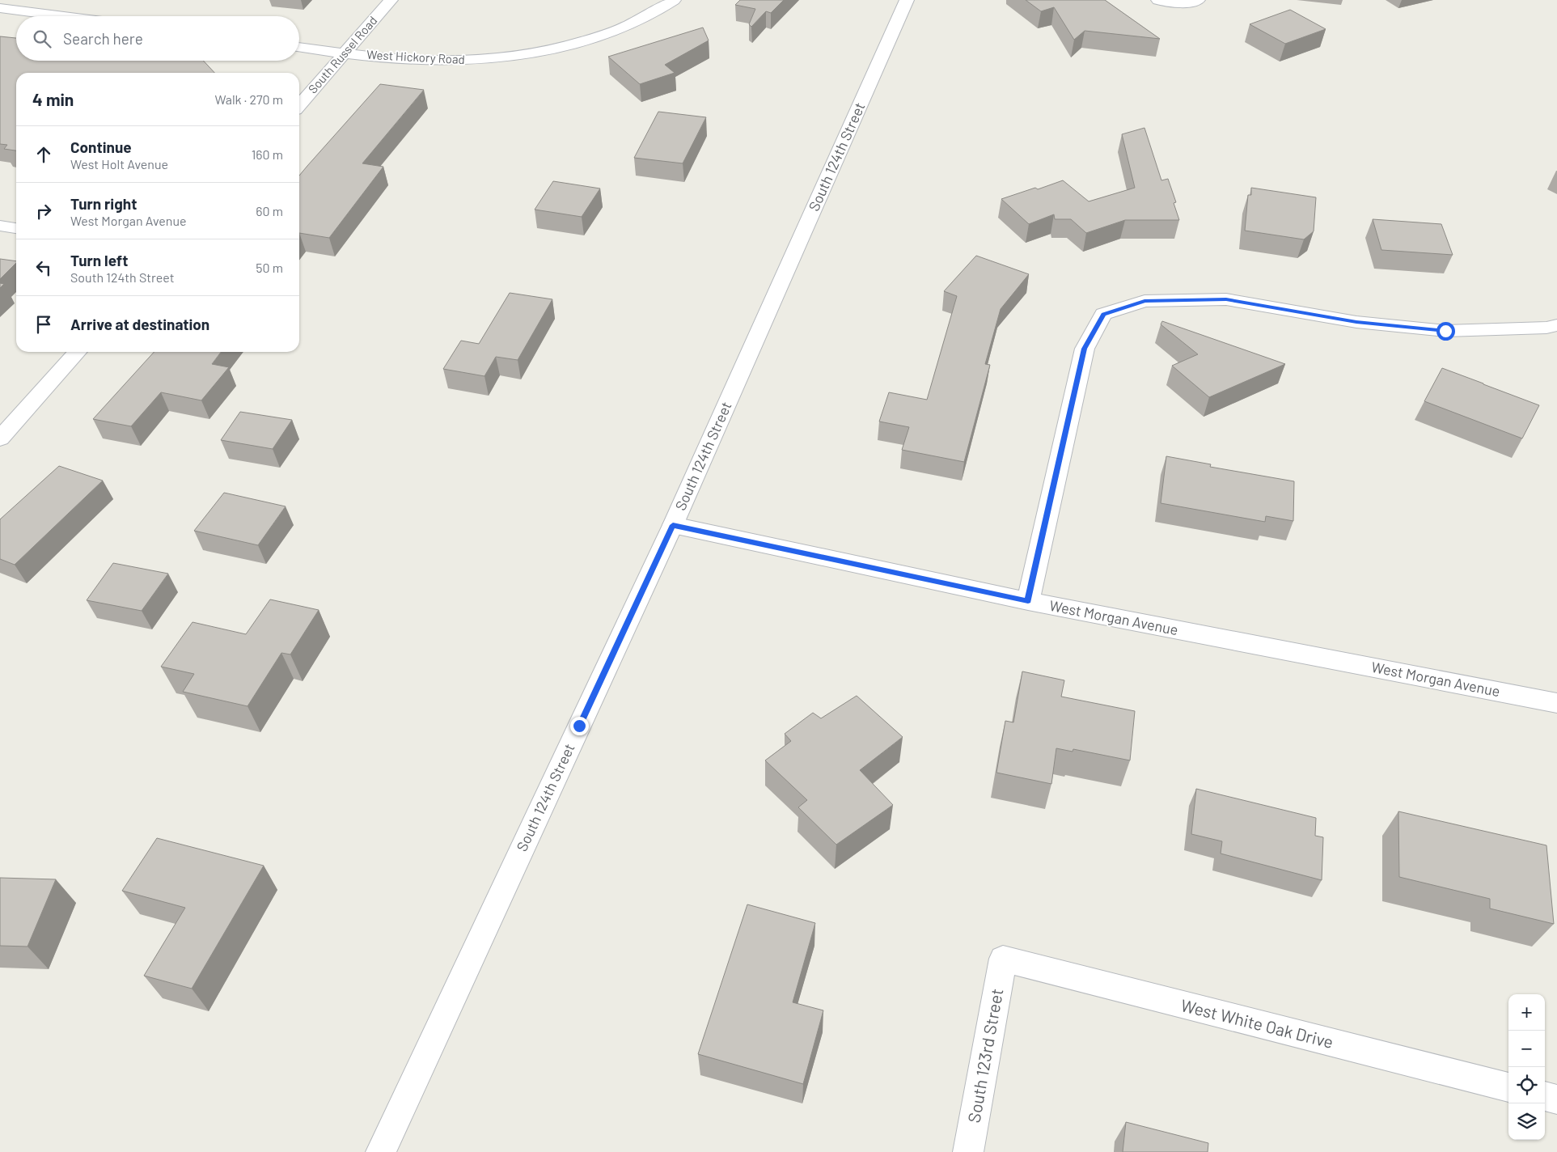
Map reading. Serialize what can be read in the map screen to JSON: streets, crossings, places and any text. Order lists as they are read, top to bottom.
{
  "streets": {
    "street": [
      "South Russel Road",
      "West Hickory Road",
      "South 124th Street",
      "West Morgan Avenue",
      "West White Oak Drive",
      "South 123rd Street"
    ]
  },
  "crossings": [
    ["South Russel Road", "West Hickory Road"],
    ["South 124th Street", "West Morgan Avenue"],
    ["West White Oak Drive", "South 123rd Street"]
  ],
  "page": {
    "search": "Search here",
    "heading": ["4 min", "Walk · 270 m"],
    "list": [
      ["Continue", "West Holt Avenue", "160 m"],
      ["Turn right", "West Morgan Avenue", "60 m"],
      ["Turn left", "South 124th Street", "50 m"],
      "Arrive at destination"
    ],
    "map_buttons": ["+", "−"]
  }
}
